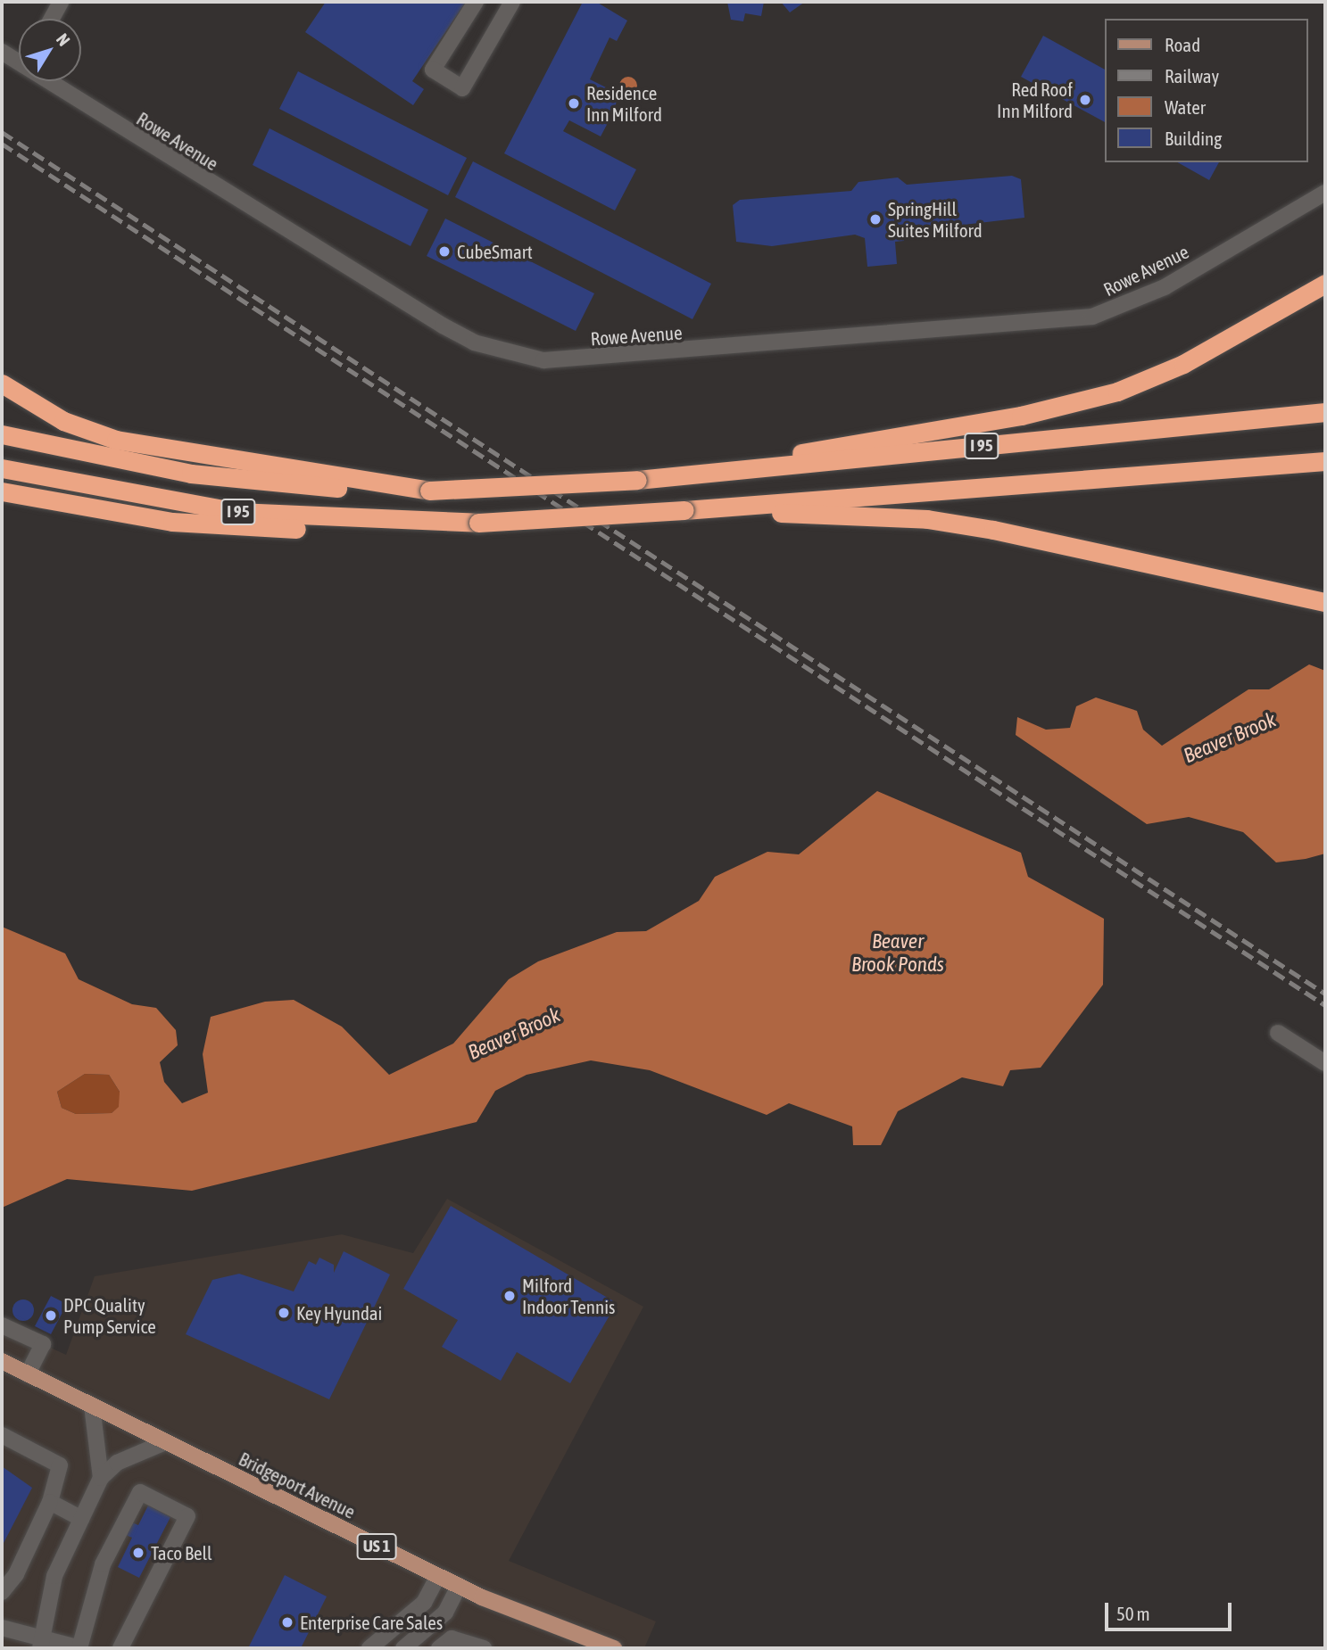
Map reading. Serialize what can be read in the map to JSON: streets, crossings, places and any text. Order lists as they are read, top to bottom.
{
  "streets": {
    "highway": ["I 95"],
    "main road": ["Bridgeport Avenue", "US 1"],
    "street": ["Rowe Avenue"]
  },
  "water": ["Beaver Brook", "Beaver Brook Ponds"],
  "places": [
    "Red Roof Inn Milford",
    "Residence Inn Milford",
    "SpringHill Suites Milford",
    "CubeSmart",
    "Milford Indoor Tennis",
    "Key Hyundai",
    "DPC Quality Pump Service",
    "Taco Bell",
    "Enterprise Care Sales"
  ],
  "legend": [
    "Road",
    "Railway",
    "Water",
    "Building"
  ],
  "scale_bar": "50 m",
  "north": "top right"
}
